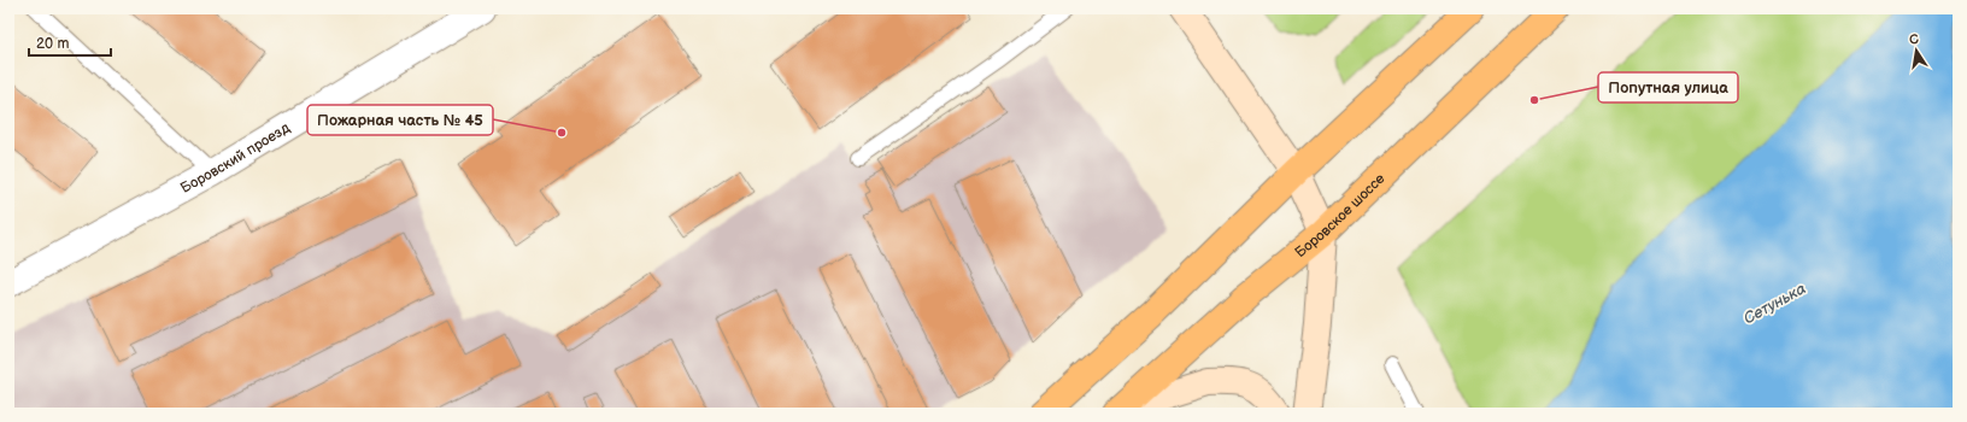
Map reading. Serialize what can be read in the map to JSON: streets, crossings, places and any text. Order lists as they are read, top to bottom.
{
  "streets": {
    "main road": ["Боровское шоссе"],
    "street": ["Боровский проезд"]
  },
  "water": ["Сетунька"],
  "places": ["Попутная улица", "Пожарная часть № 45"],
  "scale_bar": "20 m",
  "north": "top"
}
